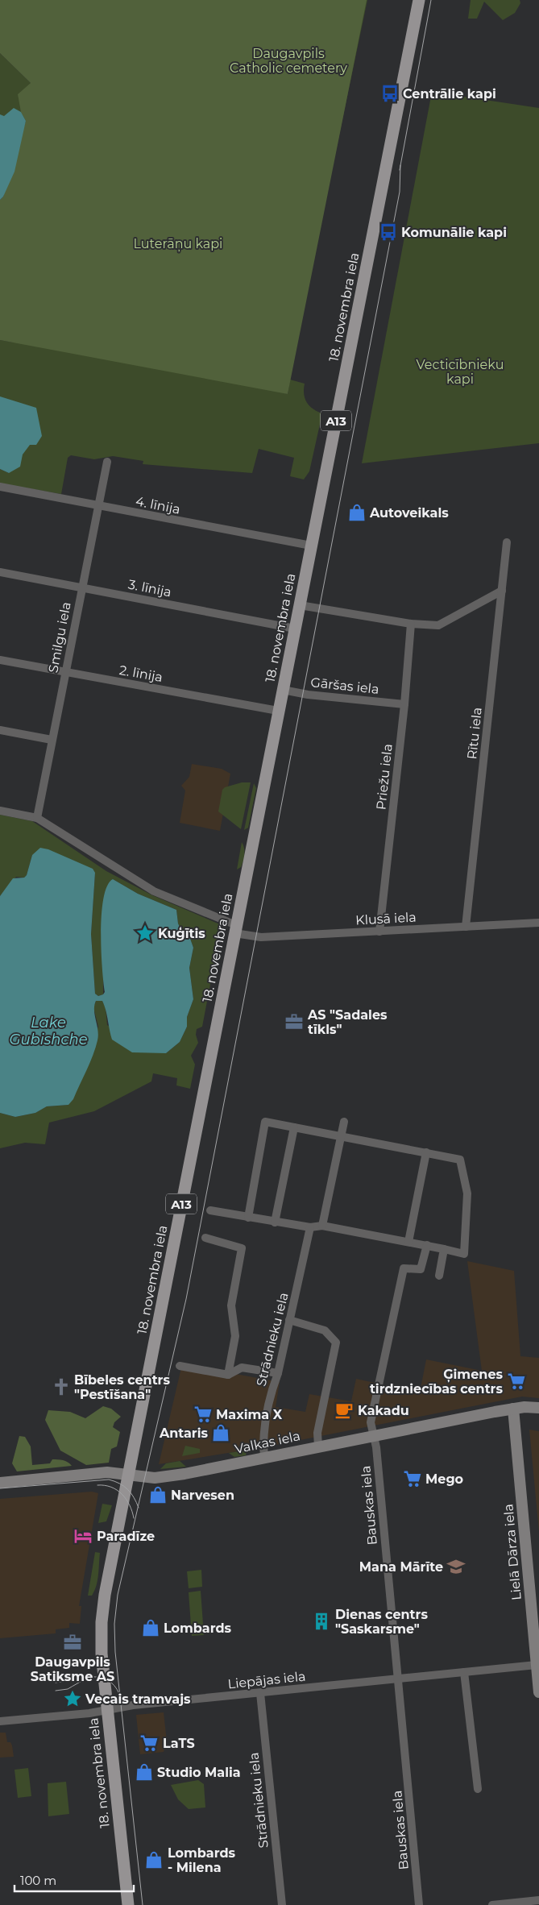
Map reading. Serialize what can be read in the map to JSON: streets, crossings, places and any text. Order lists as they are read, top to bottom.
{
  "streets": {
    "main road": ["18. novembra iela", "A13"],
    "street": [
      "4. līnija",
      "3. līnija",
      "Smilgu iela",
      "2. līnija",
      "Gāršas iela",
      "Rītu iela",
      "Priežu iela",
      "Klusā iela",
      "Strādnieku iela",
      "Valkas iela",
      "Bauskas iela",
      "Lielā Dārza iela",
      "Liepājas iela"
    ]
  },
  "crossings": [
    ["18. novembra iela", "4. līnija"],
    ["18. novembra iela", "3. līnija"],
    ["18. novembra iela", "2. līnija"],
    ["18. novembra iela", "Gāršas iela"],
    ["18. novembra iela", "Klusā iela"],
    ["18. novembra iela", "Valkas iela"],
    ["18. novembra iela", "Liepājas iela"],
    ["4. līnija", "Smilgu iela"],
    ["3. līnija", "Smilgu iela"],
    ["Smilgu iela", "2. līnija"],
    ["Gāršas iela", "Priežu iela"],
    ["Rītu iela", "Klusā iela"],
    ["Priežu iela", "Klusā iela"],
    ["Strādnieku iela", "Valkas iela"],
    ["Strādnieku iela", "Liepājas iela"],
    ["Valkas iela", "Bauskas iela"],
    ["Valkas iela", "Lielā Dārza iela"],
    ["Bauskas iela", "Liepājas iela"],
    ["Lielā Dārza iela", "Liepājas iela"]
  ],
  "water": ["Lake Gubishche"],
  "parks": ["Daugavpils Catholic cemetery", "Luterāņu kapi", "Vecticībnieku kapi"],
  "places": {
    "bus stop": ["Centrālie kapi", "Komunālie kapi"],
    "shop": [
      "Autoveikals",
      "Antaris",
      "Narvesen",
      "Lombards",
      "Studio Malia",
      "Lombards - Milena"
    ],
    "place": ["Kuģītis", "Vecais tramvajs"],
    "office": ["AS \"Sadales tīkls\"", "Daugavpils Satiksme AS"],
    "supermarket": [
      "Ģimenes tirdzniecības centrs",
      "Maxima X",
      "Mego",
      "LaTS"
    ],
    "church": ["Bībeles centrs \"Pestīšana\""],
    "cafe": ["Kakadu"],
    "hotel": ["Paradīze"],
    "school or university": ["Mana Mārīte"],
    "building": ["Dienas centrs \"Saskarsme\""]
  },
  "scale_bar": "100 m"
}
